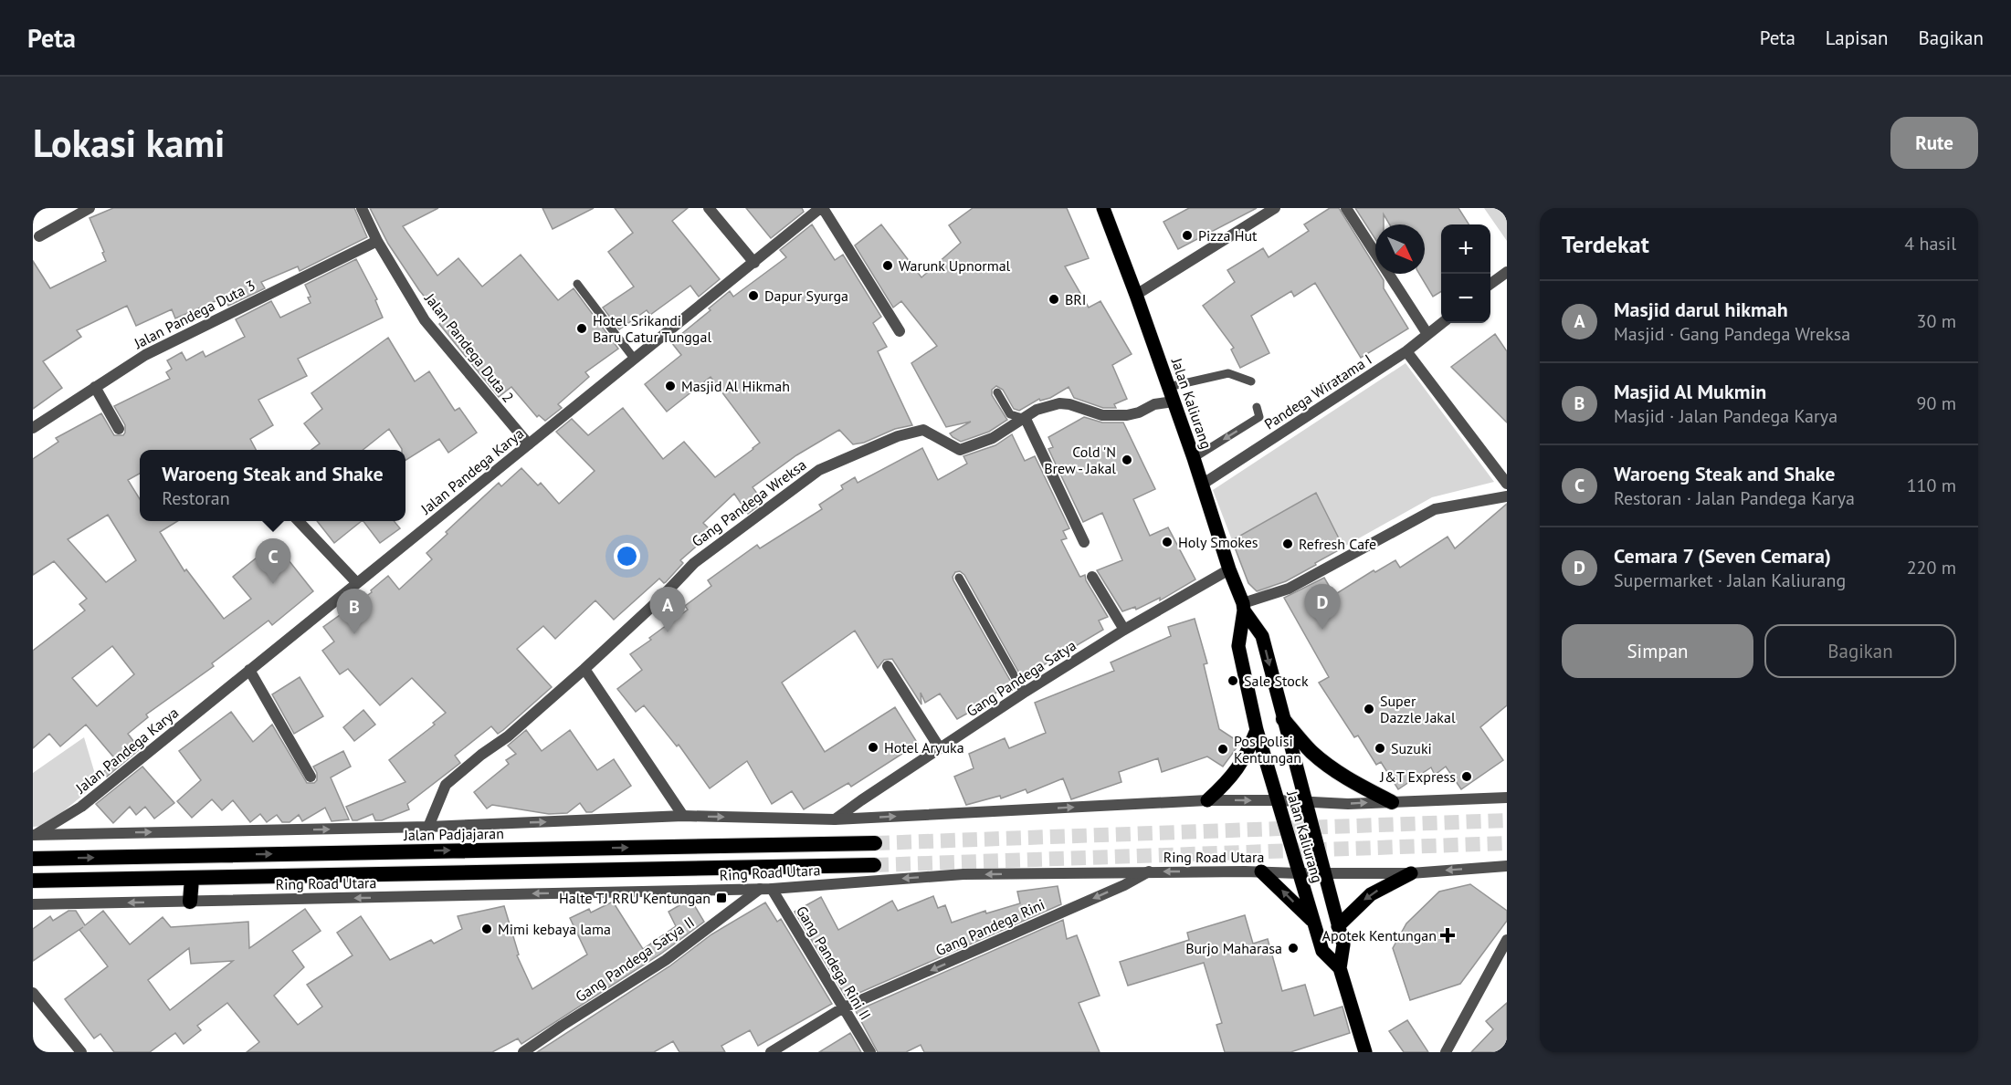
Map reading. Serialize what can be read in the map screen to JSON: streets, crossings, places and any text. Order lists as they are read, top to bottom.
{
  "streets": {
    "highway": ["Jalan Padjajaran"],
    "main road": ["Jalan Kaliurang"],
    "street": [
      "Jalan Pandega Duta 3",
      "Jalan Pandega Duta 2",
      "Pandega Wiratama I",
      "Jalan Pandega Karya",
      "Gang Pandega Wreksa",
      "Gang Pandega Satya",
      "Ring Road Utara",
      "Gang Pandega Rini",
      "Gang Pandega Satya II",
      "Gang Pandega Rini II"
    ]
  },
  "crossings": [
    ["Jalan Pandega Duta 3", "Jalan Pandega Duta 2"],
    ["Jalan Pandega Duta 2", "Jalan Pandega Karya"],
    ["Pandega Wiratama I", "Jalan Kaliurang"],
    ["Jalan Kaliurang", "Gang Pandega Wreksa"],
    ["Jalan Kaliurang", "Gang Pandega Satya"],
    ["Jalan Kaliurang", "Ring Road Utara"],
    ["Ring Road Utara", "Gang Pandega Rini"],
    ["Ring Road Utara", "Gang Pandega Satya II"],
    ["Ring Road Utara", "Gang Pandega Rini II"],
    ["Gang Pandega Rini", "Gang Pandega Rini II"]
  ],
  "one_way": ["Gang Pandega Rini"],
  "places": {
    "other": [
      "Pizza Hut",
      "Warunk Upnormal",
      "Dapur Syurga",
      "BRI",
      "Hotel Srikandi Baru Catur Tunggal",
      "Masjid Al Hikmah",
      "Cold 'N Brew - Jakal",
      "Holy Smokes",
      "Refresh Cafe",
      "Sale Stock",
      "Super Dazzle Jakal",
      "Hotel Aryuka",
      "Suzuki",
      "Pos Polisi Kentungan",
      "J&T Express",
      "Mimi kebaya lama",
      "Burjo Maharasa"
    ],
    "transit": ["Halte TJ RRU Kentungan"],
    "health": ["Apotek Kentungan"]
  },
  "north": "bottom right",
  "page": {
    "header": "Peta",
    "nav": ["Peta", "Lapisan", "Bagikan"],
    "buttons": [
      "Rute",
      ["Simpan", "Bagikan"]
    ],
    "title": "Lokasi kami",
    "heading": ["Terdekat", "4 hasil"],
    "map_buttons": ["+", "−"],
    "list": [
      {
        "mark": "A",
        "name": "Masjid darul hikmah",
        "note": "Masjid · Gang Pandega Wreksa",
        "value": "30 m"
      },
      {
        "mark": "B",
        "name": "Masjid Al Mukmin",
        "note": "Masjid · Jalan Pandega Karya",
        "value": "90 m"
      },
      {
        "mark": "C",
        "name": "Waroeng Steak and Shake",
        "note": "Restoran · Jalan Pandega Karya",
        "value": "110 m"
      },
      {
        "mark": "D",
        "name": "Cemara 7 (Seven Cemara)",
        "note": "Supermarket · Jalan Kaliurang",
        "value": "220 m"
      }
    ],
    "popup": ["Waroeng Steak and Shake", "Restoran"],
    "pins": [
      "C",
      "D",
      "A",
      "B"
    ]
  }
}
